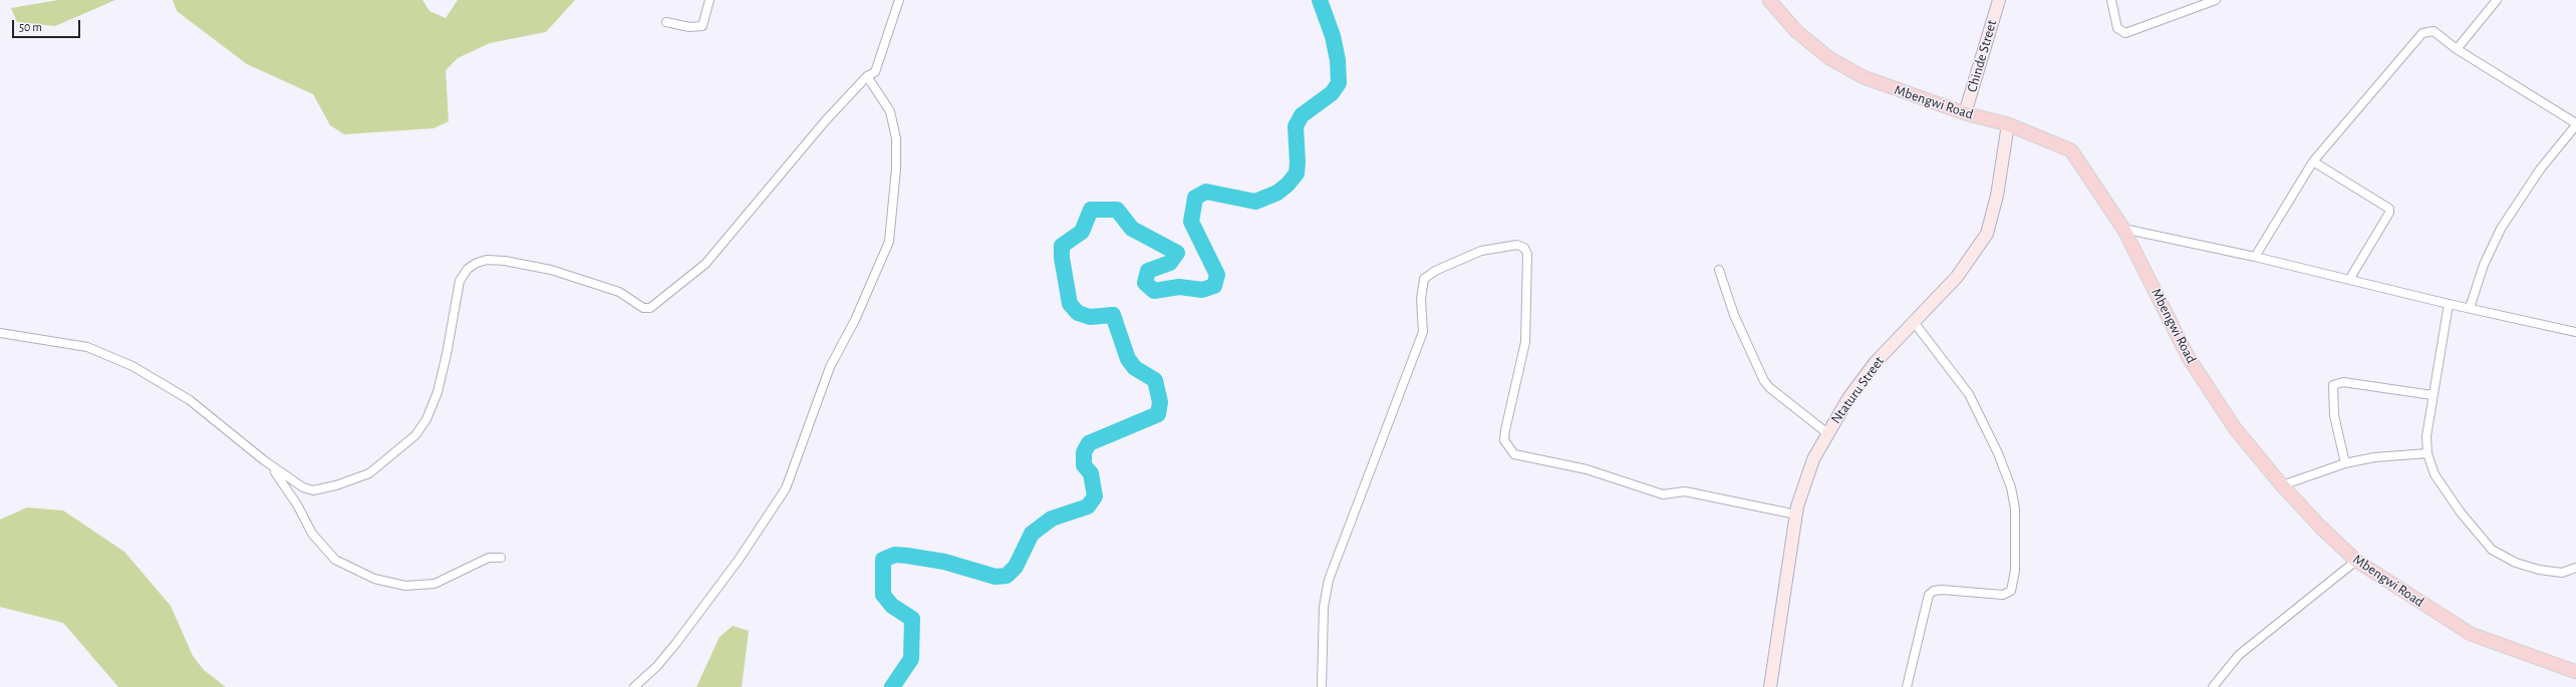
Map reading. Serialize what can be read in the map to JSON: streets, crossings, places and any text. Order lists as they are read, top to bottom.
{
  "streets": {
    "main road": ["Mbengwi Road"],
    "street": ["Chinde Street", "Ntaturu Street"]
  },
  "crossings": [
    ["Chinde Street", "Mbengwi Road"],
    ["Mbengwi Road", "Ntaturu Street"]
  ],
  "scale_bar": "50 m"
}
